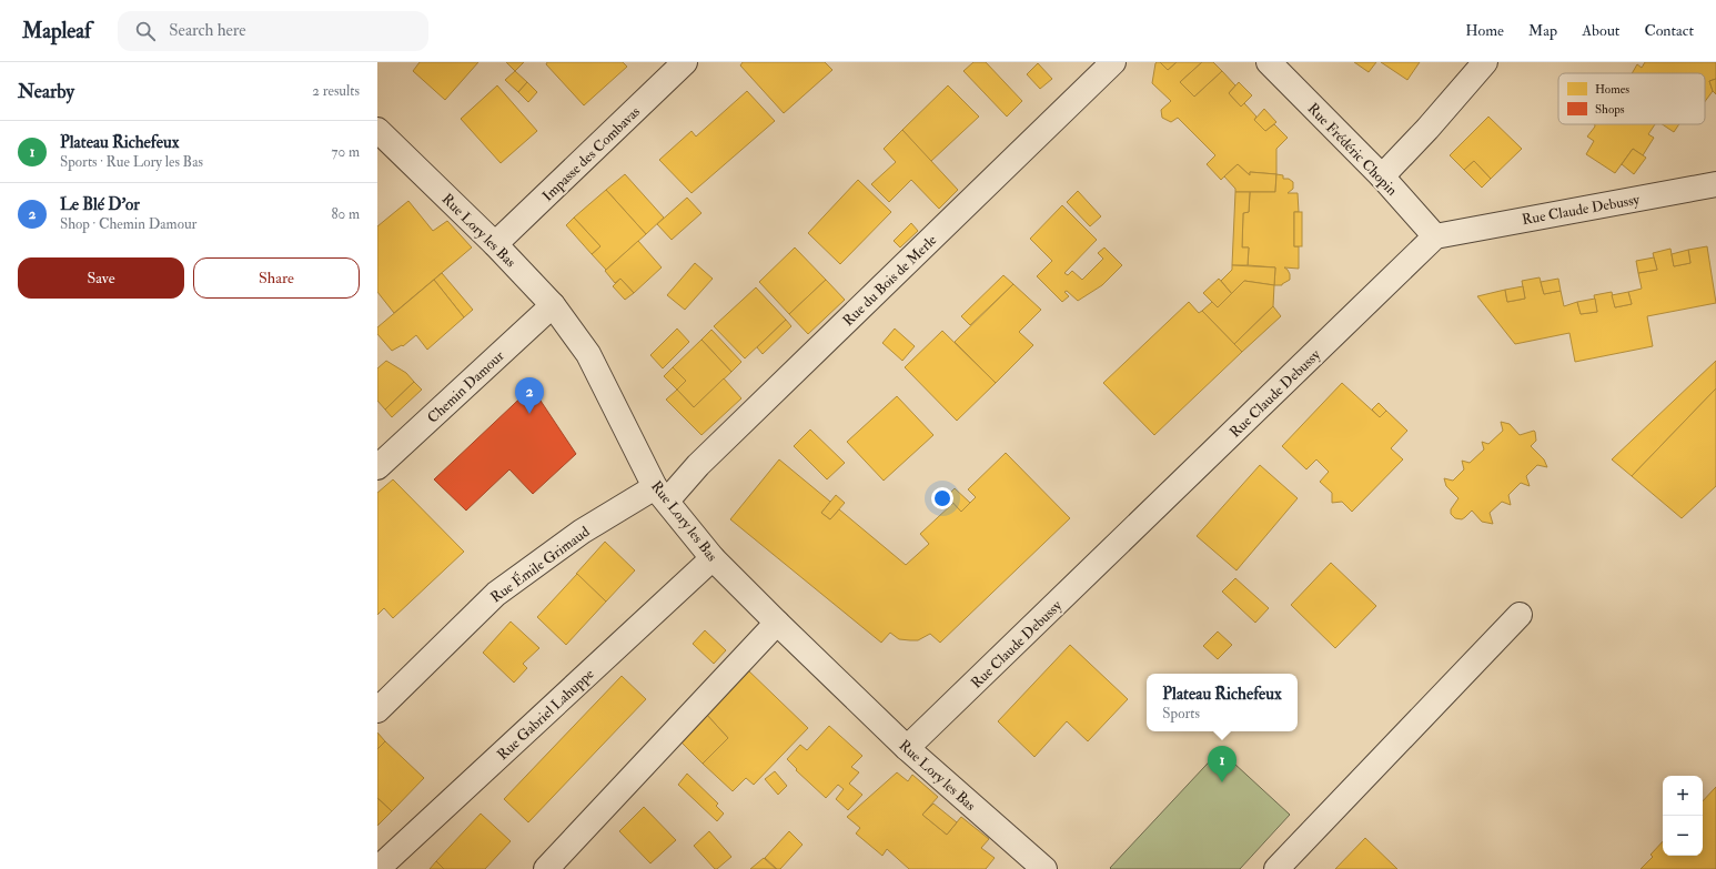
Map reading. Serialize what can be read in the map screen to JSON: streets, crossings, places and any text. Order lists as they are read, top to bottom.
{
  "streets": {
    "street": [
      "Rue Frédéric Chopin",
      "Impasse des Combavas",
      "Rue Claude Debussy",
      "Rue Lory les Bas",
      "Rue du Bois de Merle",
      "Chemin Damour",
      "Rue Émile Grimaud",
      "Rue Gabriel Lahuppe"
    ]
  },
  "crossings": [
    ["Rue Frédéric Chopin", "Rue Claude Debussy"],
    ["Impasse des Combavas", "Rue Lory les Bas"],
    ["Rue Claude Debussy", "Rue Lory les Bas"],
    ["Rue Lory les Bas", "Rue du Bois de Merle"],
    ["Rue Lory les Bas", "Chemin Damour"],
    ["Rue Lory les Bas", "Rue Émile Grimaud"],
    ["Rue Lory les Bas", "Rue Gabriel Lahuppe"],
    ["Rue du Bois de Merle", "Rue Émile Grimaud"]
  ],
  "legend": ["Homes", "Shops"],
  "page": {
    "header": "Mapleaf",
    "search": "Search here",
    "nav": [
      "Home",
      "Map",
      "About",
      "Contact"
    ],
    "heading": ["Nearby", "2 results"],
    "list": [
      {
        "mark": "1",
        "name": "Plateau Richefeux",
        "note": "Sports · Rue Lory les Bas",
        "value": "70 m"
      },
      {
        "mark": "2",
        "name": "Le Blé D'or",
        "note": "Shop · Chemin Damour",
        "value": "80 m"
      }
    ],
    "buttons": ["Save", "Share"],
    "pins": ["2", "1"],
    "popup": ["Plateau Richefeux", "Sports"],
    "map_buttons": ["+", "−"]
  }
}
